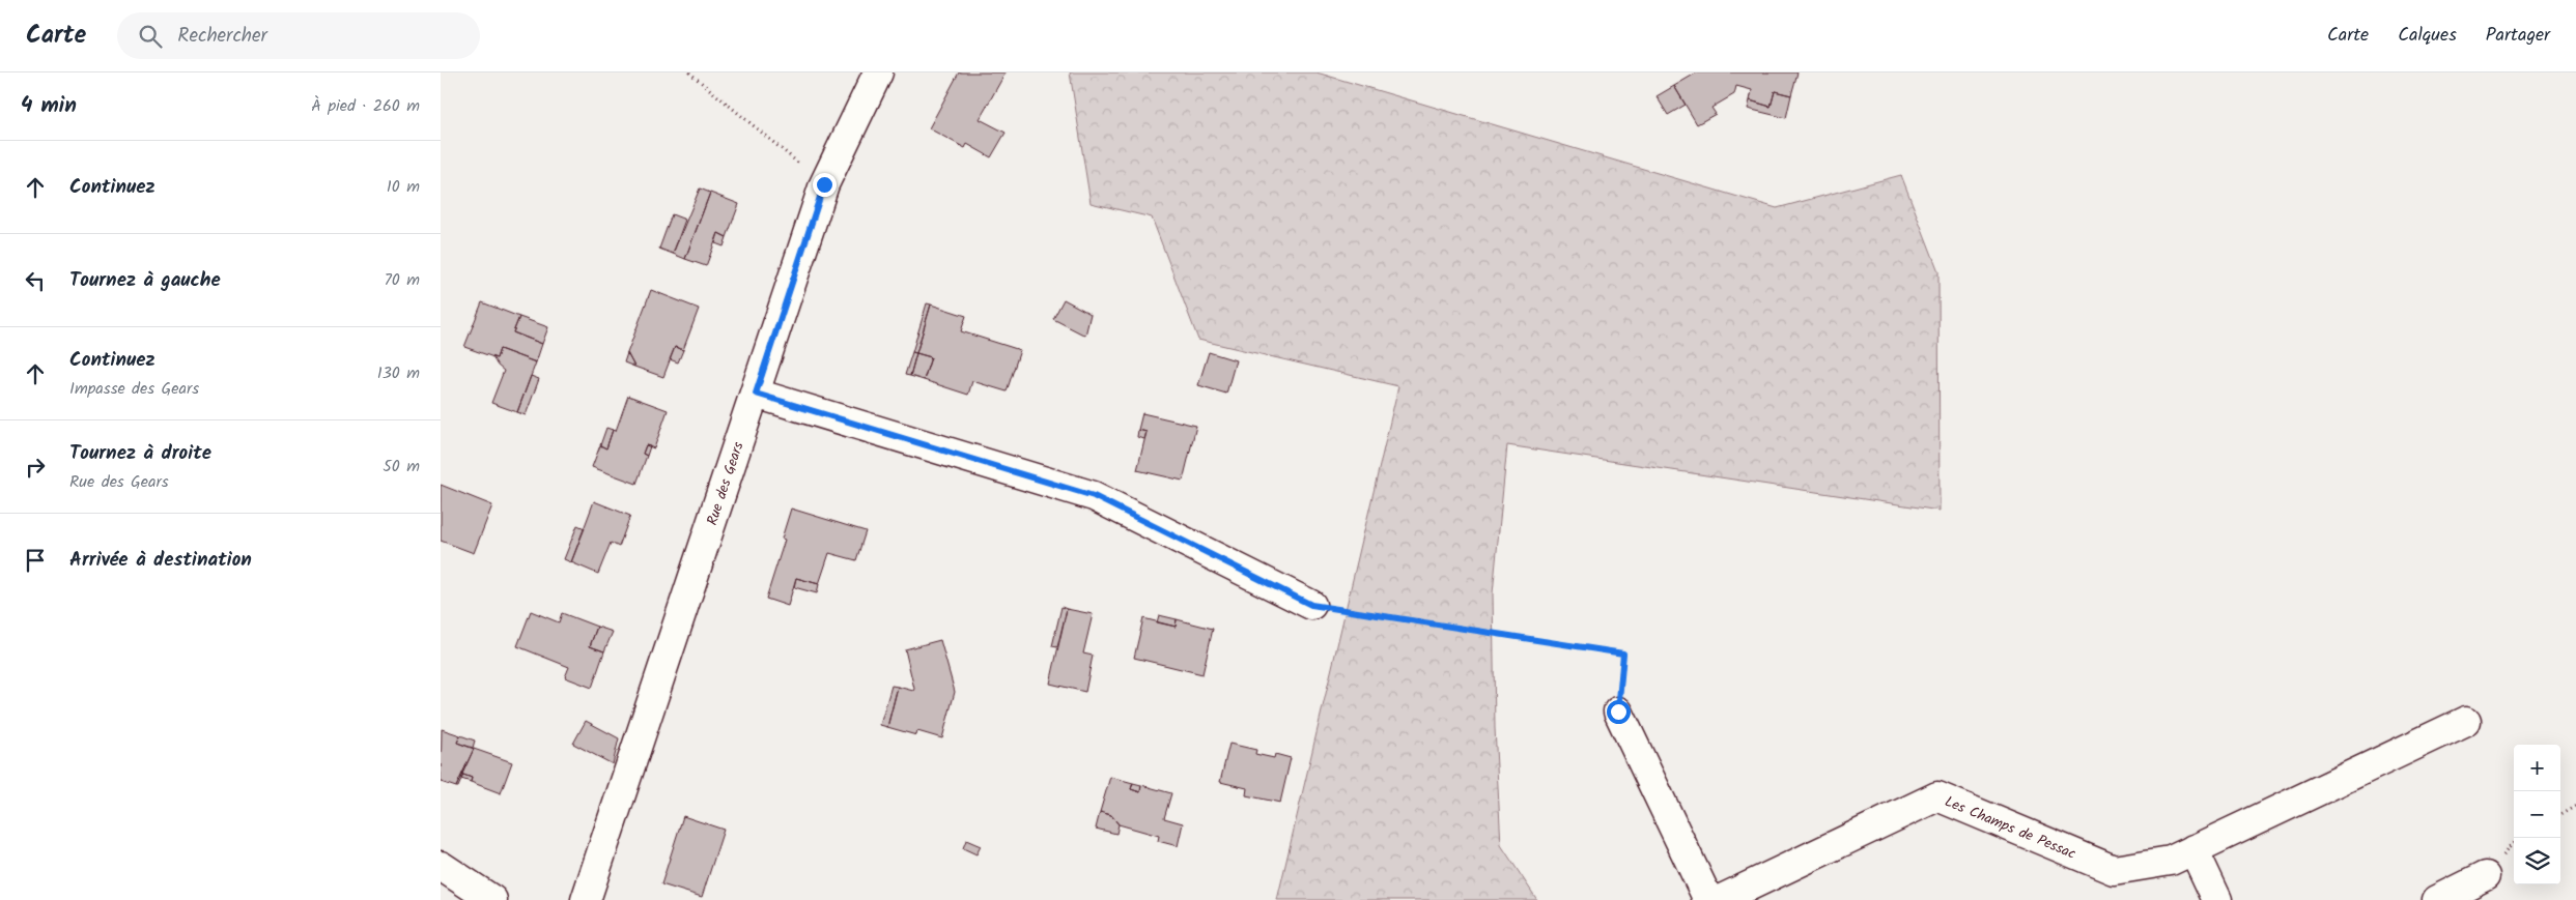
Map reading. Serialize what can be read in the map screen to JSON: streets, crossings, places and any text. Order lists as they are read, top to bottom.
{
  "streets": {
    "street": ["Rue des Gears", "Les Champs de Pessac"]
  },
  "page": {
    "header": "Carte",
    "search": "Rechercher",
    "nav": ["Carte", "Calques", "Partager"],
    "heading": ["4 min", "À pied · 260 m"],
    "list": [
      ["Continuez", "10 m"],
      ["Tournez à gauche", "70 m"],
      ["Continuez", "Impasse des Gears", "130 m"],
      ["Tournez à droite", "Rue des Gears", "50 m"],
      "Arrivée à destination"
    ],
    "map_buttons": ["+", "−"]
  }
}
